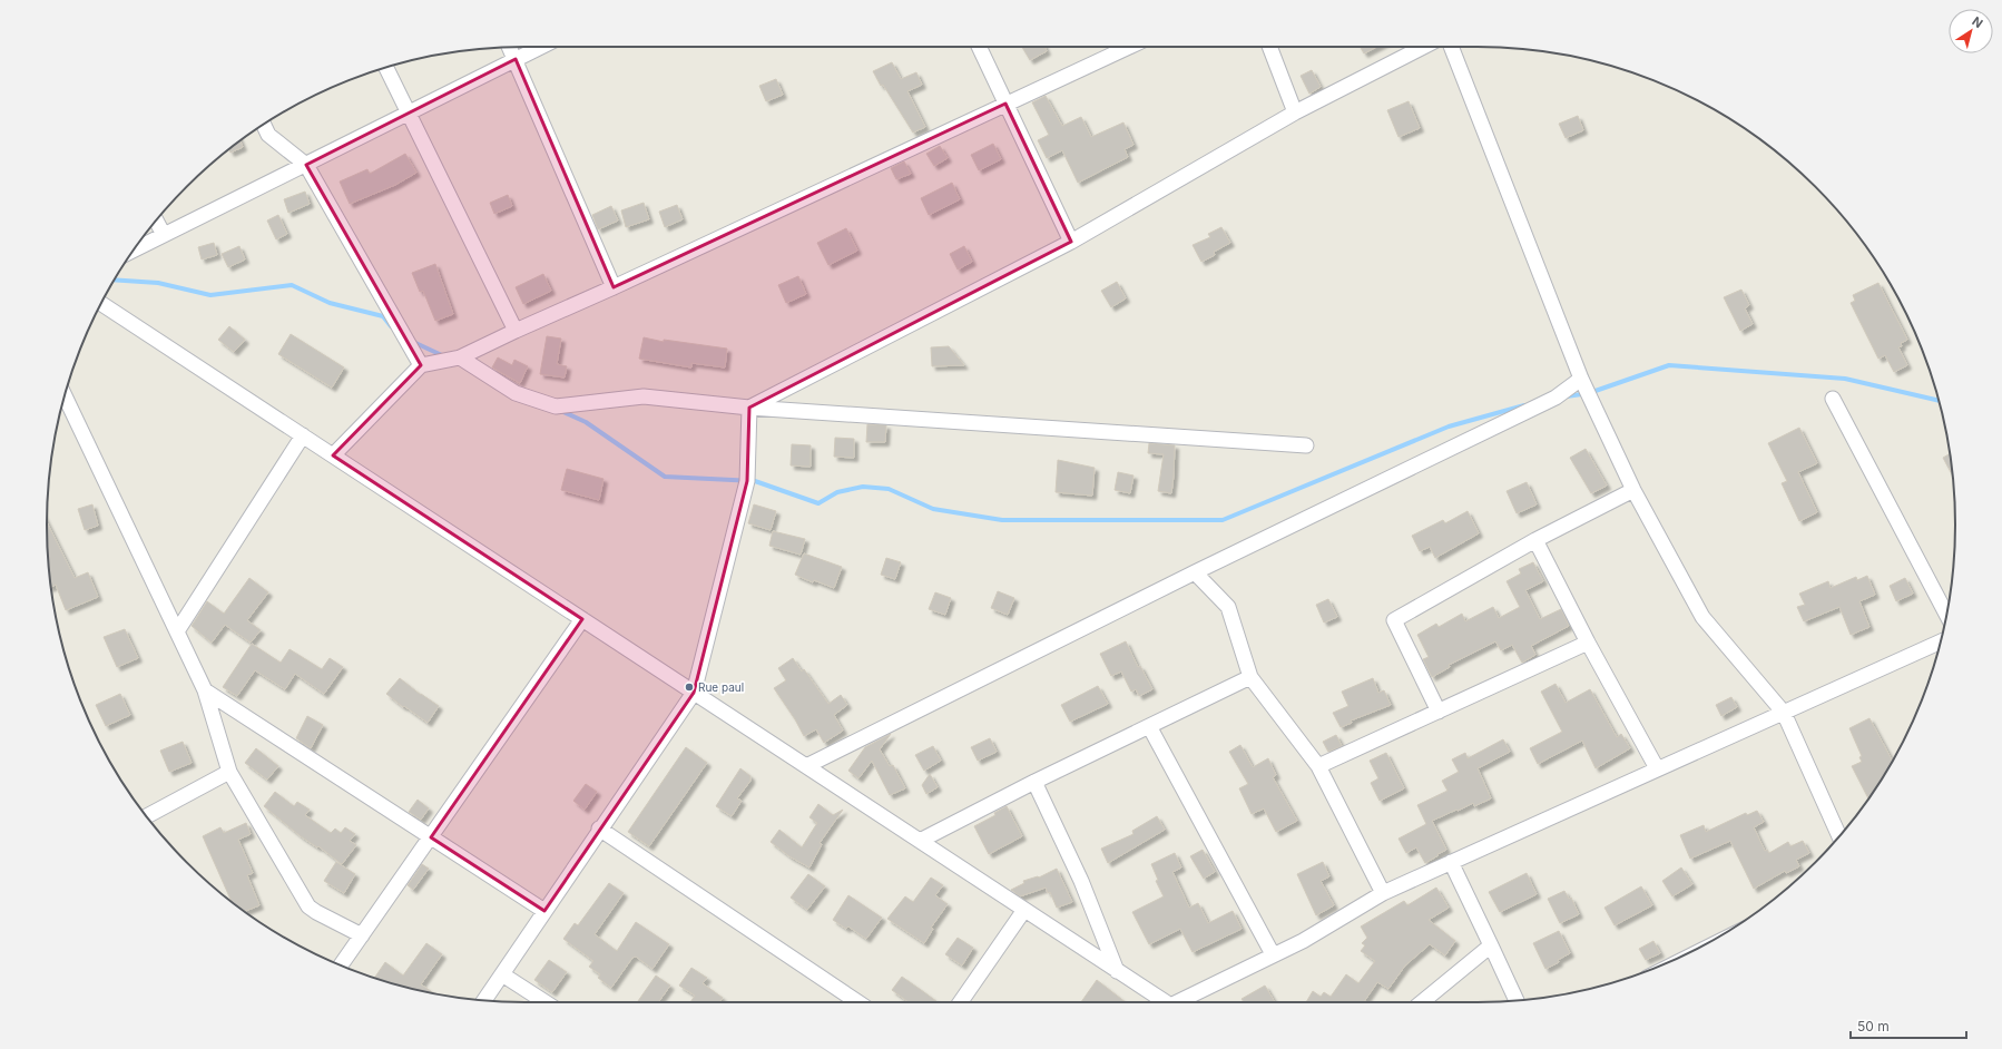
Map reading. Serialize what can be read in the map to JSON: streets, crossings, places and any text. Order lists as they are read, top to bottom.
{
  "places": ["Rue paul"],
  "scale_bar": "50 m",
  "north": "top right"
}
